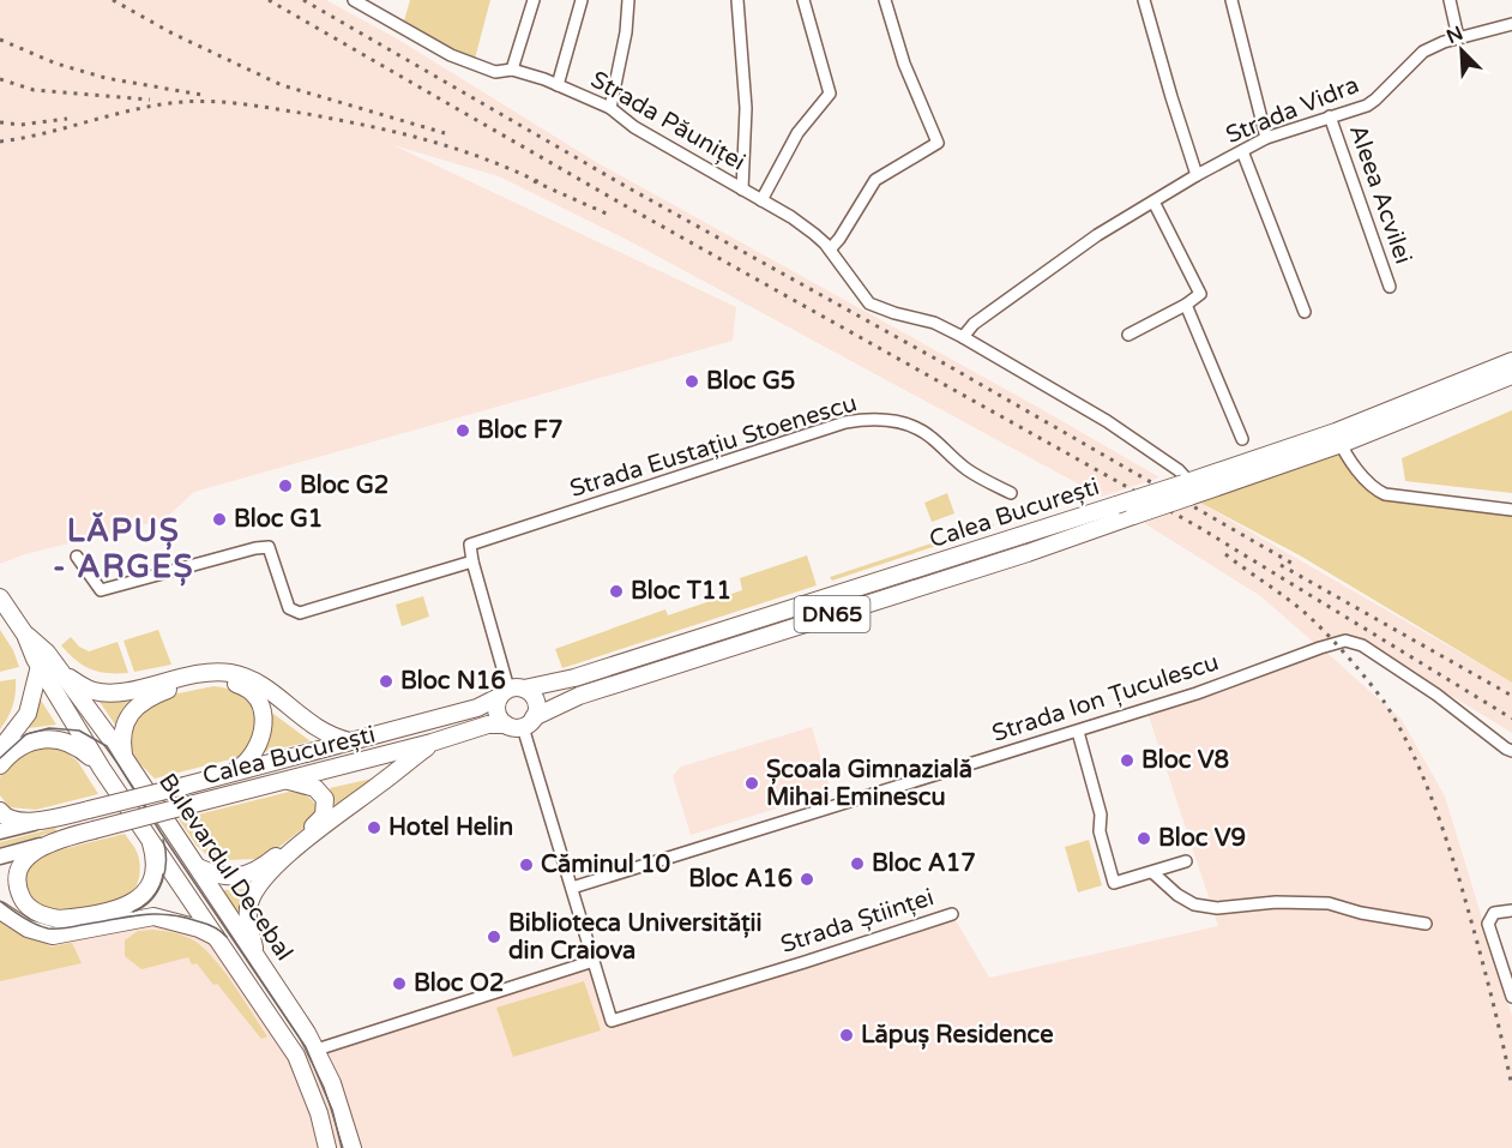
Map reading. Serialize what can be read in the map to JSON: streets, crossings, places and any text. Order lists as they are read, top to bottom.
{
  "streets": {
    "main road": ["Calea București", "DN65", "Bulevardul Decebal"],
    "street": [
      "Strada Vidra",
      "Strada Păuniței",
      "Aleea Acvilei",
      "Strada Eustațiu Stoenescu",
      "Strada Ion Țuculescu",
      "Strada Științei"
    ]
  },
  "crossings": [
    ["Strada Vidra", "Strada Păuniței"],
    ["Strada Vidra", "Aleea Acvilei"],
    ["Strada Păuniței", "Calea București"]
  ],
  "districts": ["LĂPUȘ - ARGEȘ"],
  "places": [
    "Bloc G5",
    "Bloc F7",
    "Bloc G2",
    "Bloc G1",
    "Bloc T11",
    "Bloc N16",
    "Bloc V8",
    "Școala Gimnazială Mihai Eminescu",
    "Hotel Helin",
    "Bloc V9",
    "Bloc A17",
    "Căminul 10",
    "Bloc A16",
    "Biblioteca Universității din Craiova",
    "Bloc O2",
    "Lăpuș Residence"
  ],
  "north": "top left"
}
